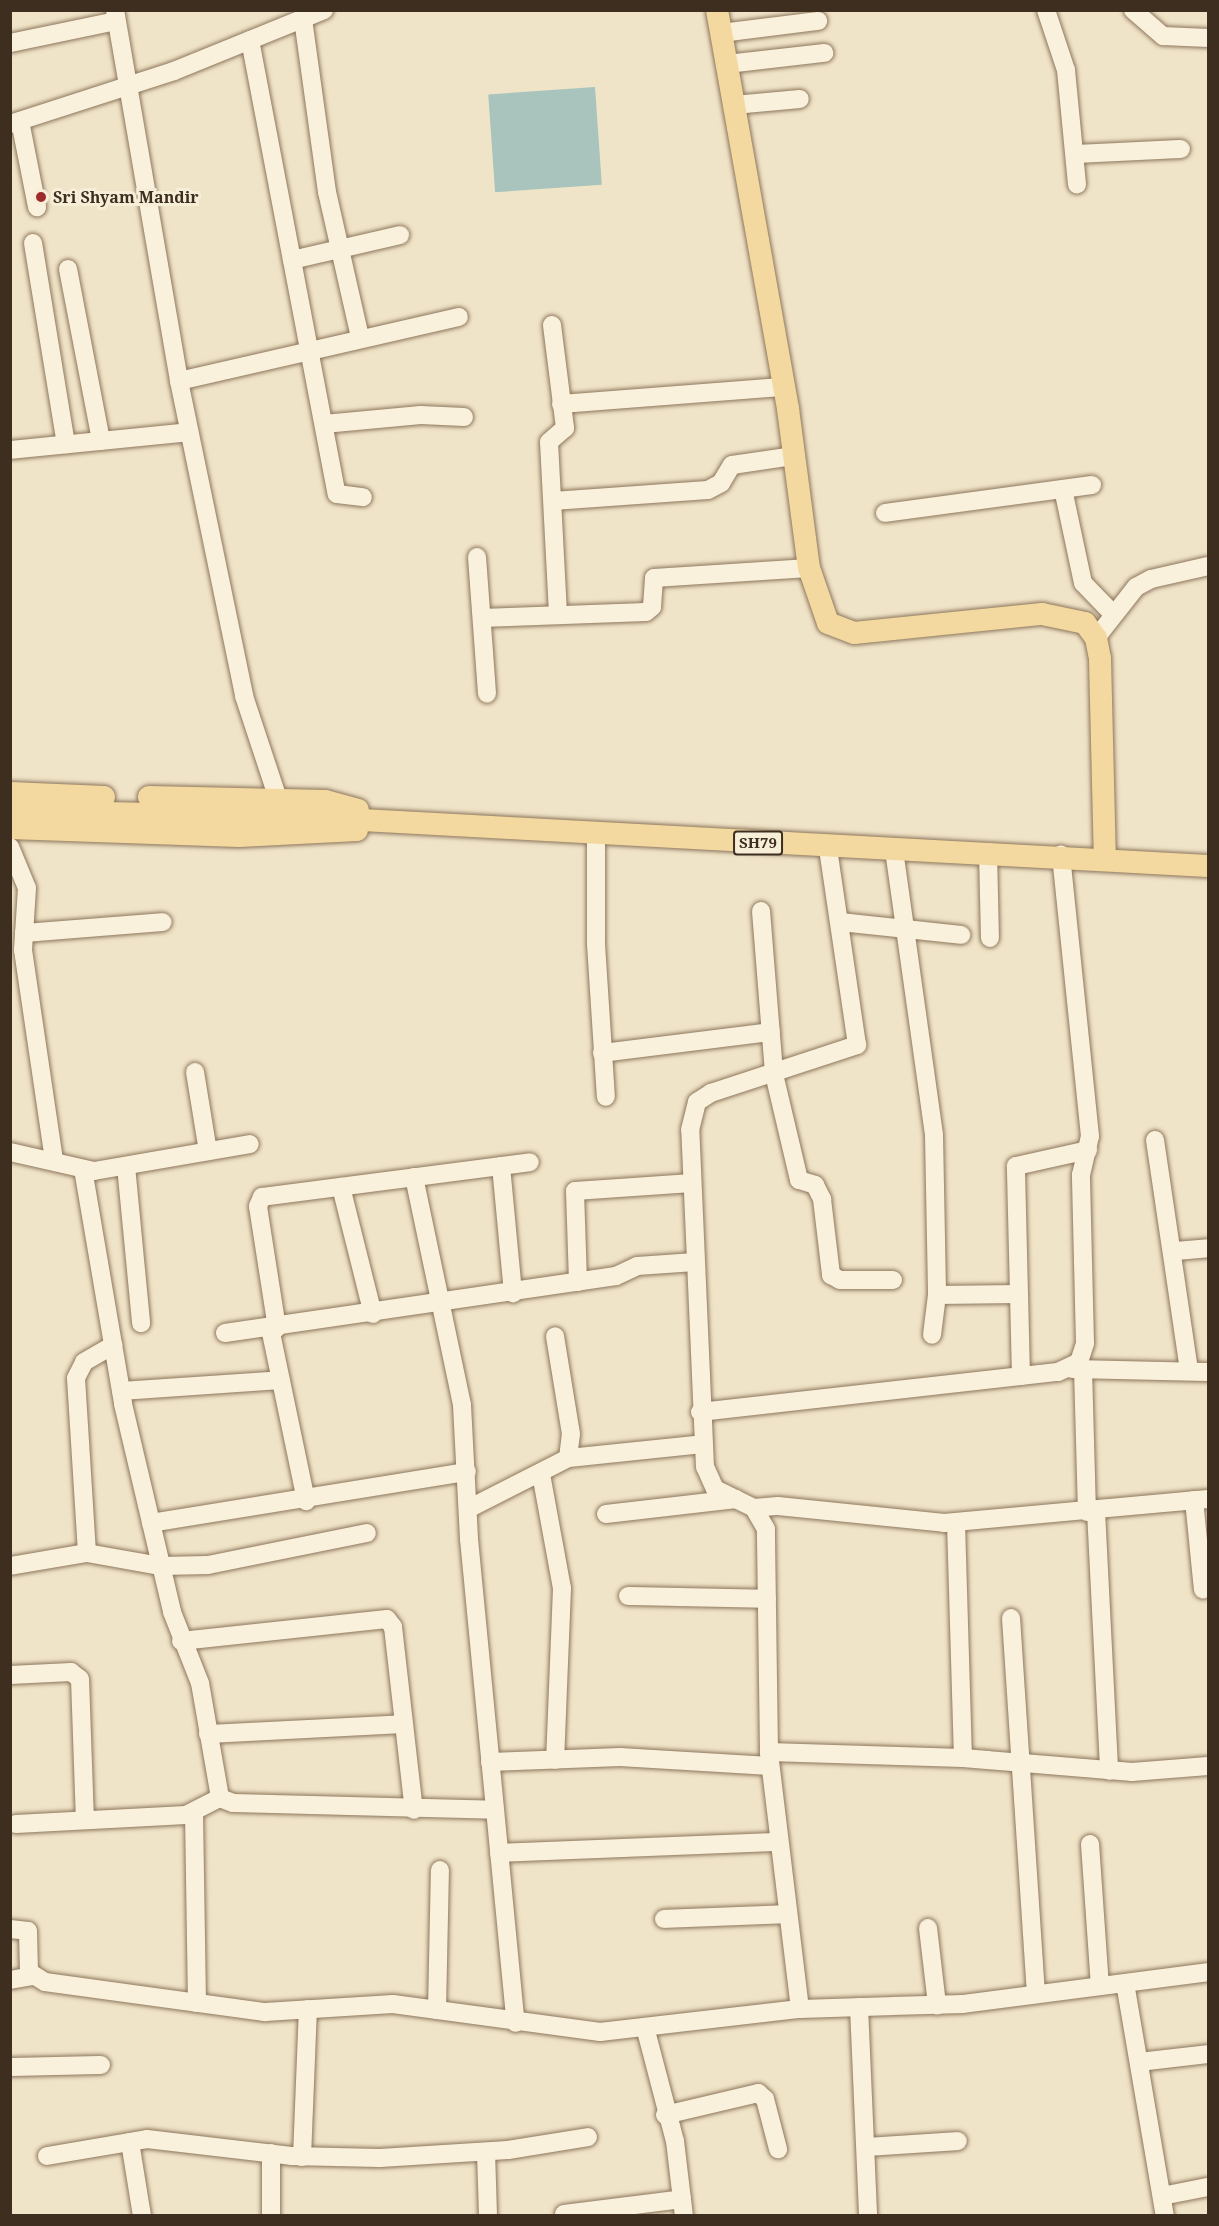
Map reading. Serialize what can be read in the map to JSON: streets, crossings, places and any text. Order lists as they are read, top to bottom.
{
  "streets": {
    "main road": ["SH79"]
  },
  "places": ["Sri Shyam Mandir"]
}
